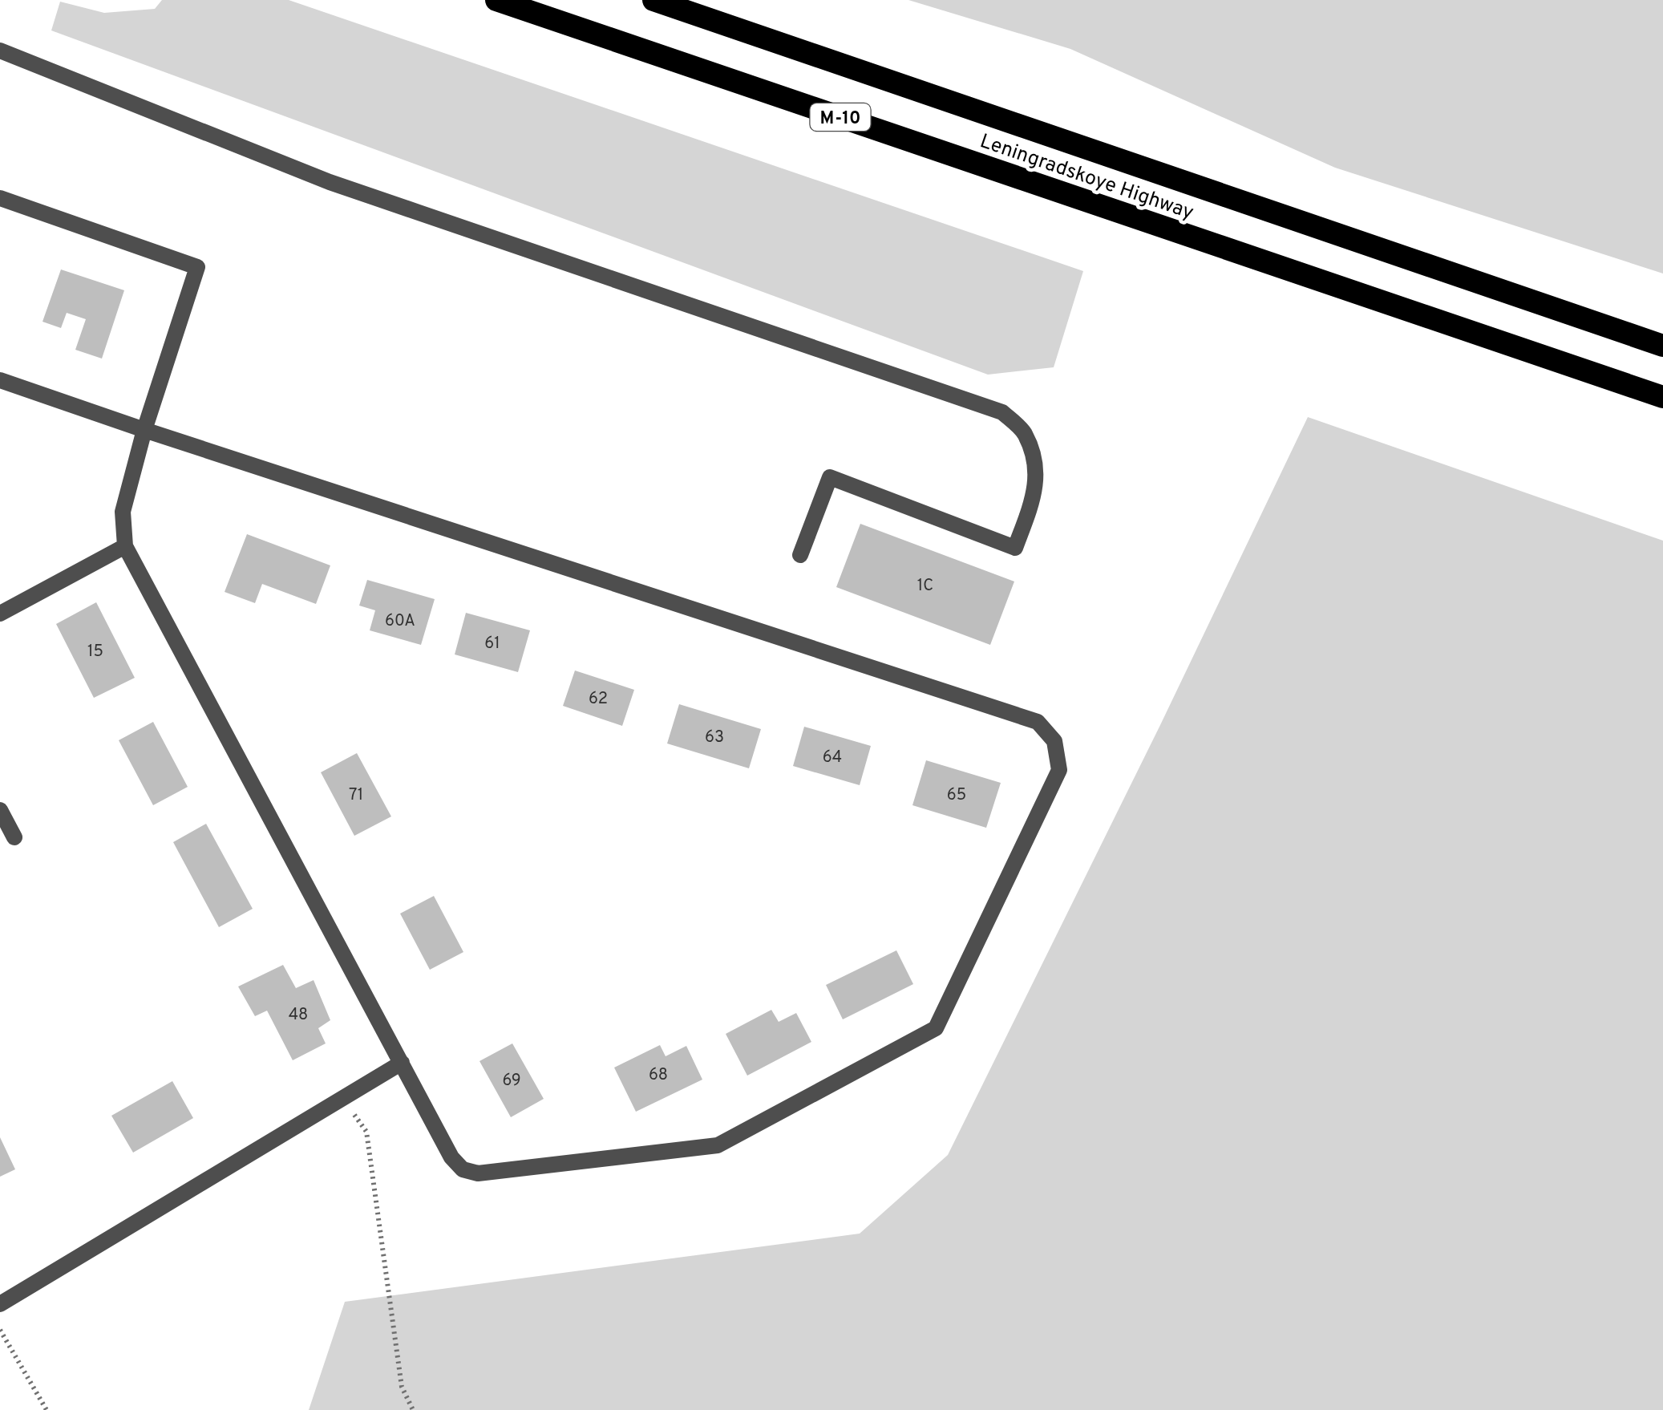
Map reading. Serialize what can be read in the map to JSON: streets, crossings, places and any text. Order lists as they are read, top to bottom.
{
  "streets": {
    "highway": ["М-10", "Leningradskoye Highway"]
  },
  "house_numbers": [
    "1С",
    "60А",
    "61",
    "15",
    "62",
    "63",
    "64",
    "71",
    "65",
    "48",
    "68",
    "69"
  ]
}
